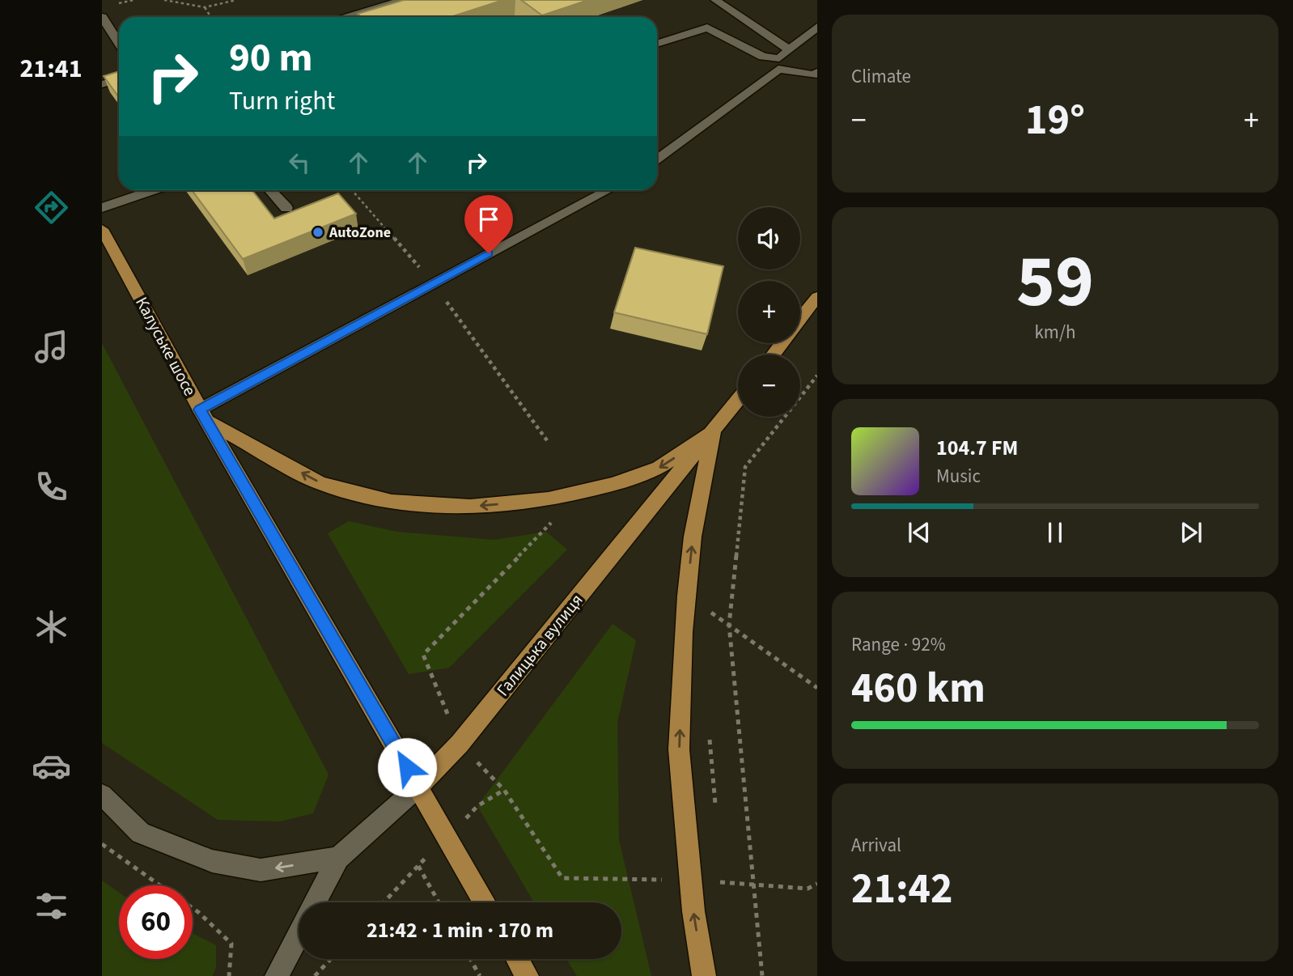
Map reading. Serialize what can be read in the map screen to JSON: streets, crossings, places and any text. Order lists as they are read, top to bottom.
{
  "streets": {
    "main road": ["Калуське шосе", "Галицька вулиця"]
  },
  "crossings": [
    ["Калуське шосе", "Галицька вулиця"]
  ],
  "places": ["AutoZone"],
  "page": {
    "tabs": "21:41",
    "tile": [
      "Climate",
      ["59", "km/h"],
      ["Range · 92%", "460 km"],
      ["Arrival", "21:42"]
    ],
    "turn": ["90 m", "Turn right"],
    "heat": ["−", "19°", "+"],
    "map_buttons": ["+", "−"],
    "song": ["104.7 FM", "Music"],
    "limit": "60",
    "trip": "21:42 · 1 min · 170 m"
  }
}
